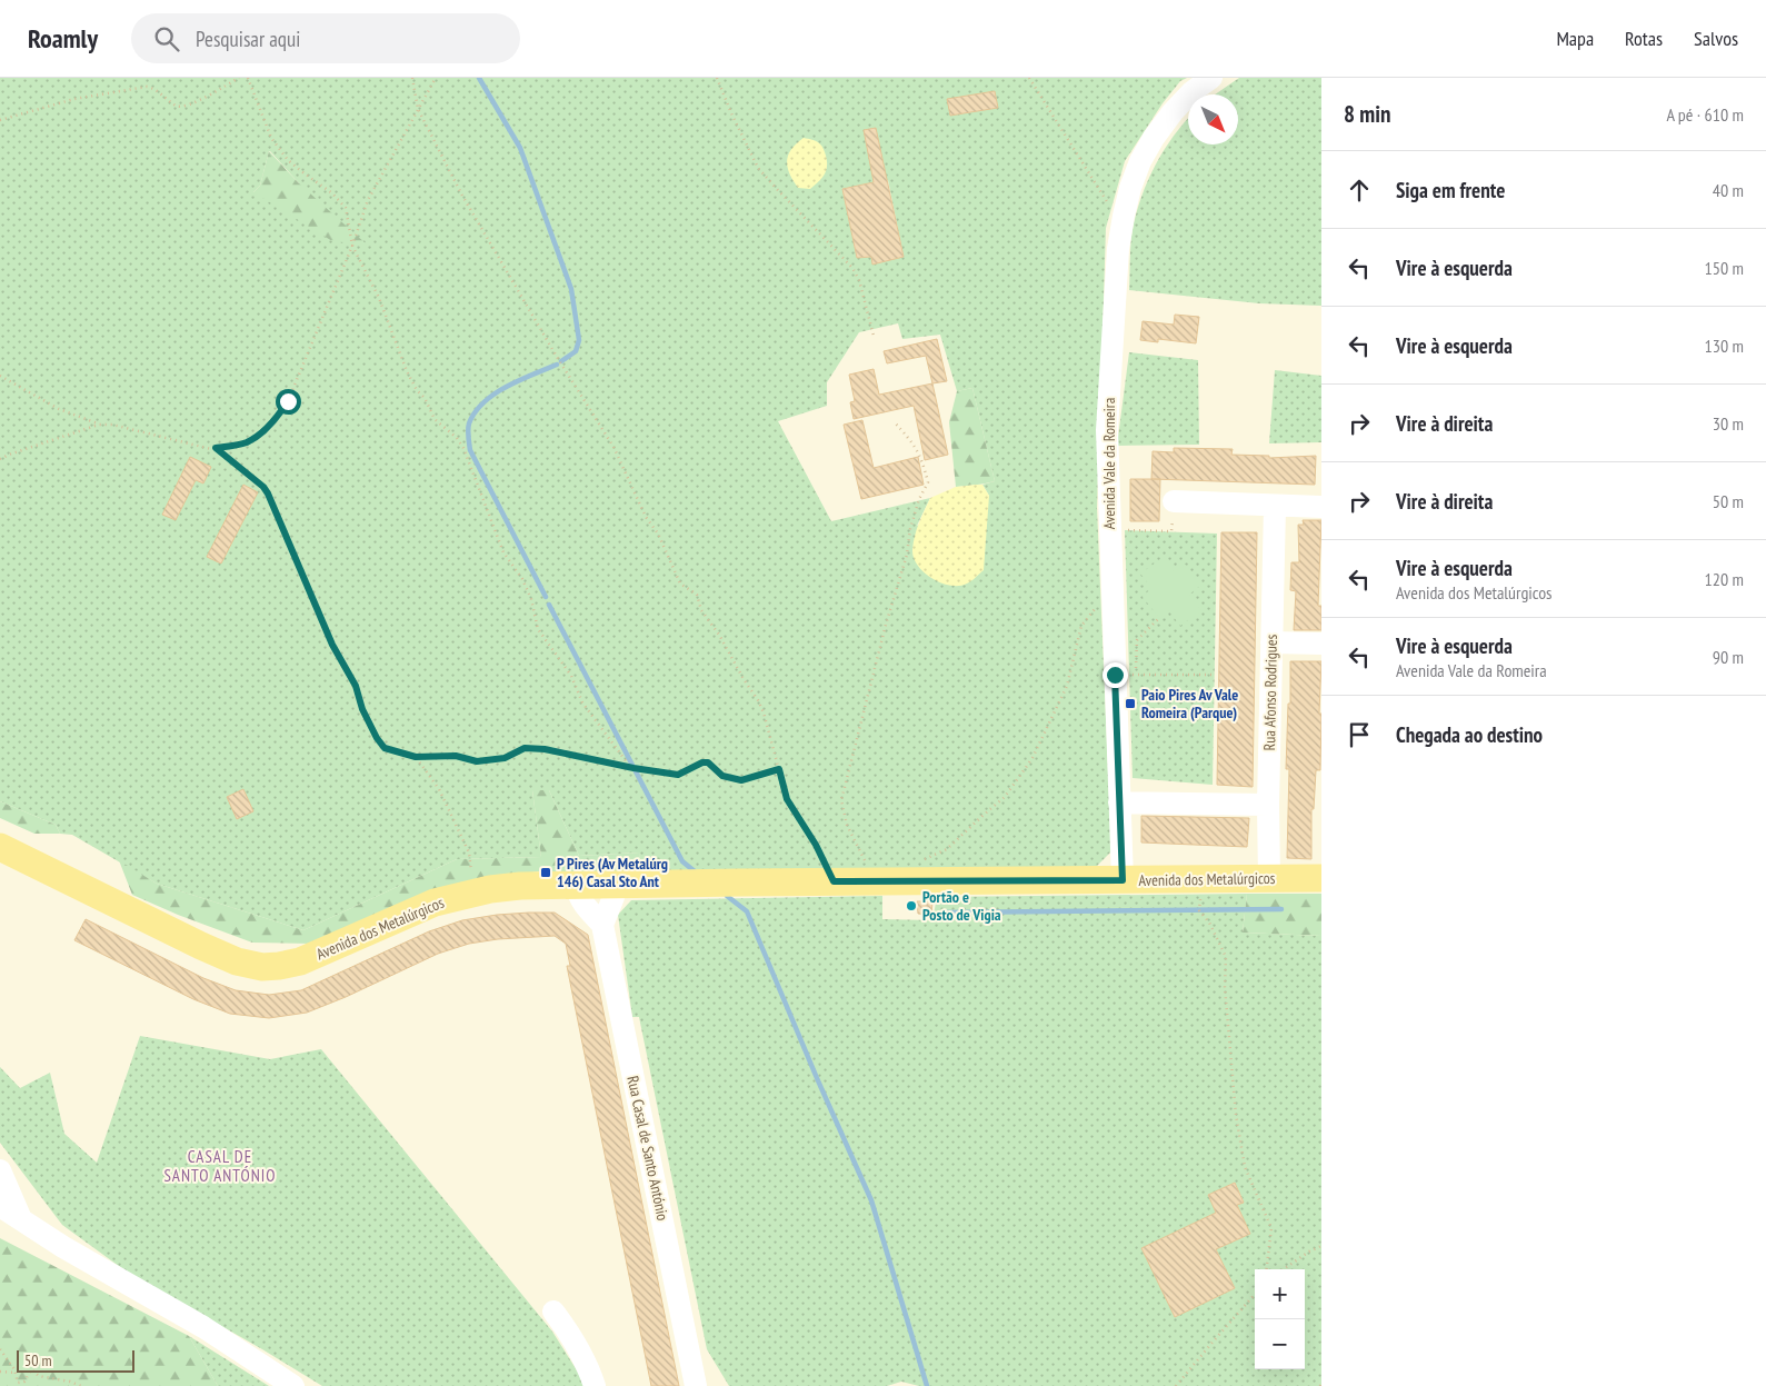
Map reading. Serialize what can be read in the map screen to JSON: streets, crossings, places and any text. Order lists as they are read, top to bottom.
{
  "streets": {
    "main road": ["Avenida dos Metalúrgicos"],
    "street": ["Avenida Vale da Romeira", "Rua Afonso Rodrigues", "Rua Casal de Santo António"]
  },
  "crossings": [
    ["Avenida Vale da Romeira", "Avenida dos Metalúrgicos"],
    ["Rua Afonso Rodrigues", "Avenida dos Metalúrgicos"]
  ],
  "districts": ["CASAL DE SANTO ANTÓNIO"],
  "places": {
    "transit": ["Paio Pires Av Vale Romeira (Parque)", "P Pires (Av Metalúrg 146) Casal Sto Ant"],
    "other": ["Portão e Posto de Vigia"]
  },
  "scale_bar": "50 m",
  "north": "bottom right",
  "page": {
    "header": "Roamly",
    "search": "Pesquisar aqui",
    "nav": ["Mapa", "Rotas", "Salvos"],
    "heading": ["8 min", "A pé · 610 m"],
    "list": [
      ["Siga em frente", "40 m"],
      ["Vire à esquerda", "150 m"],
      ["Vire à esquerda", "130 m"],
      ["Vire à direita", "30 m"],
      ["Vire à direita", "50 m"],
      ["Vire à esquerda", "Avenida dos Metalúrgicos", "120 m"],
      ["Vire à esquerda", "Avenida Vale da Romeira", "90 m"],
      "Chegada ao destino"
    ],
    "map_buttons": ["+", "−"],
    "scale": "50 m"
  }
}
